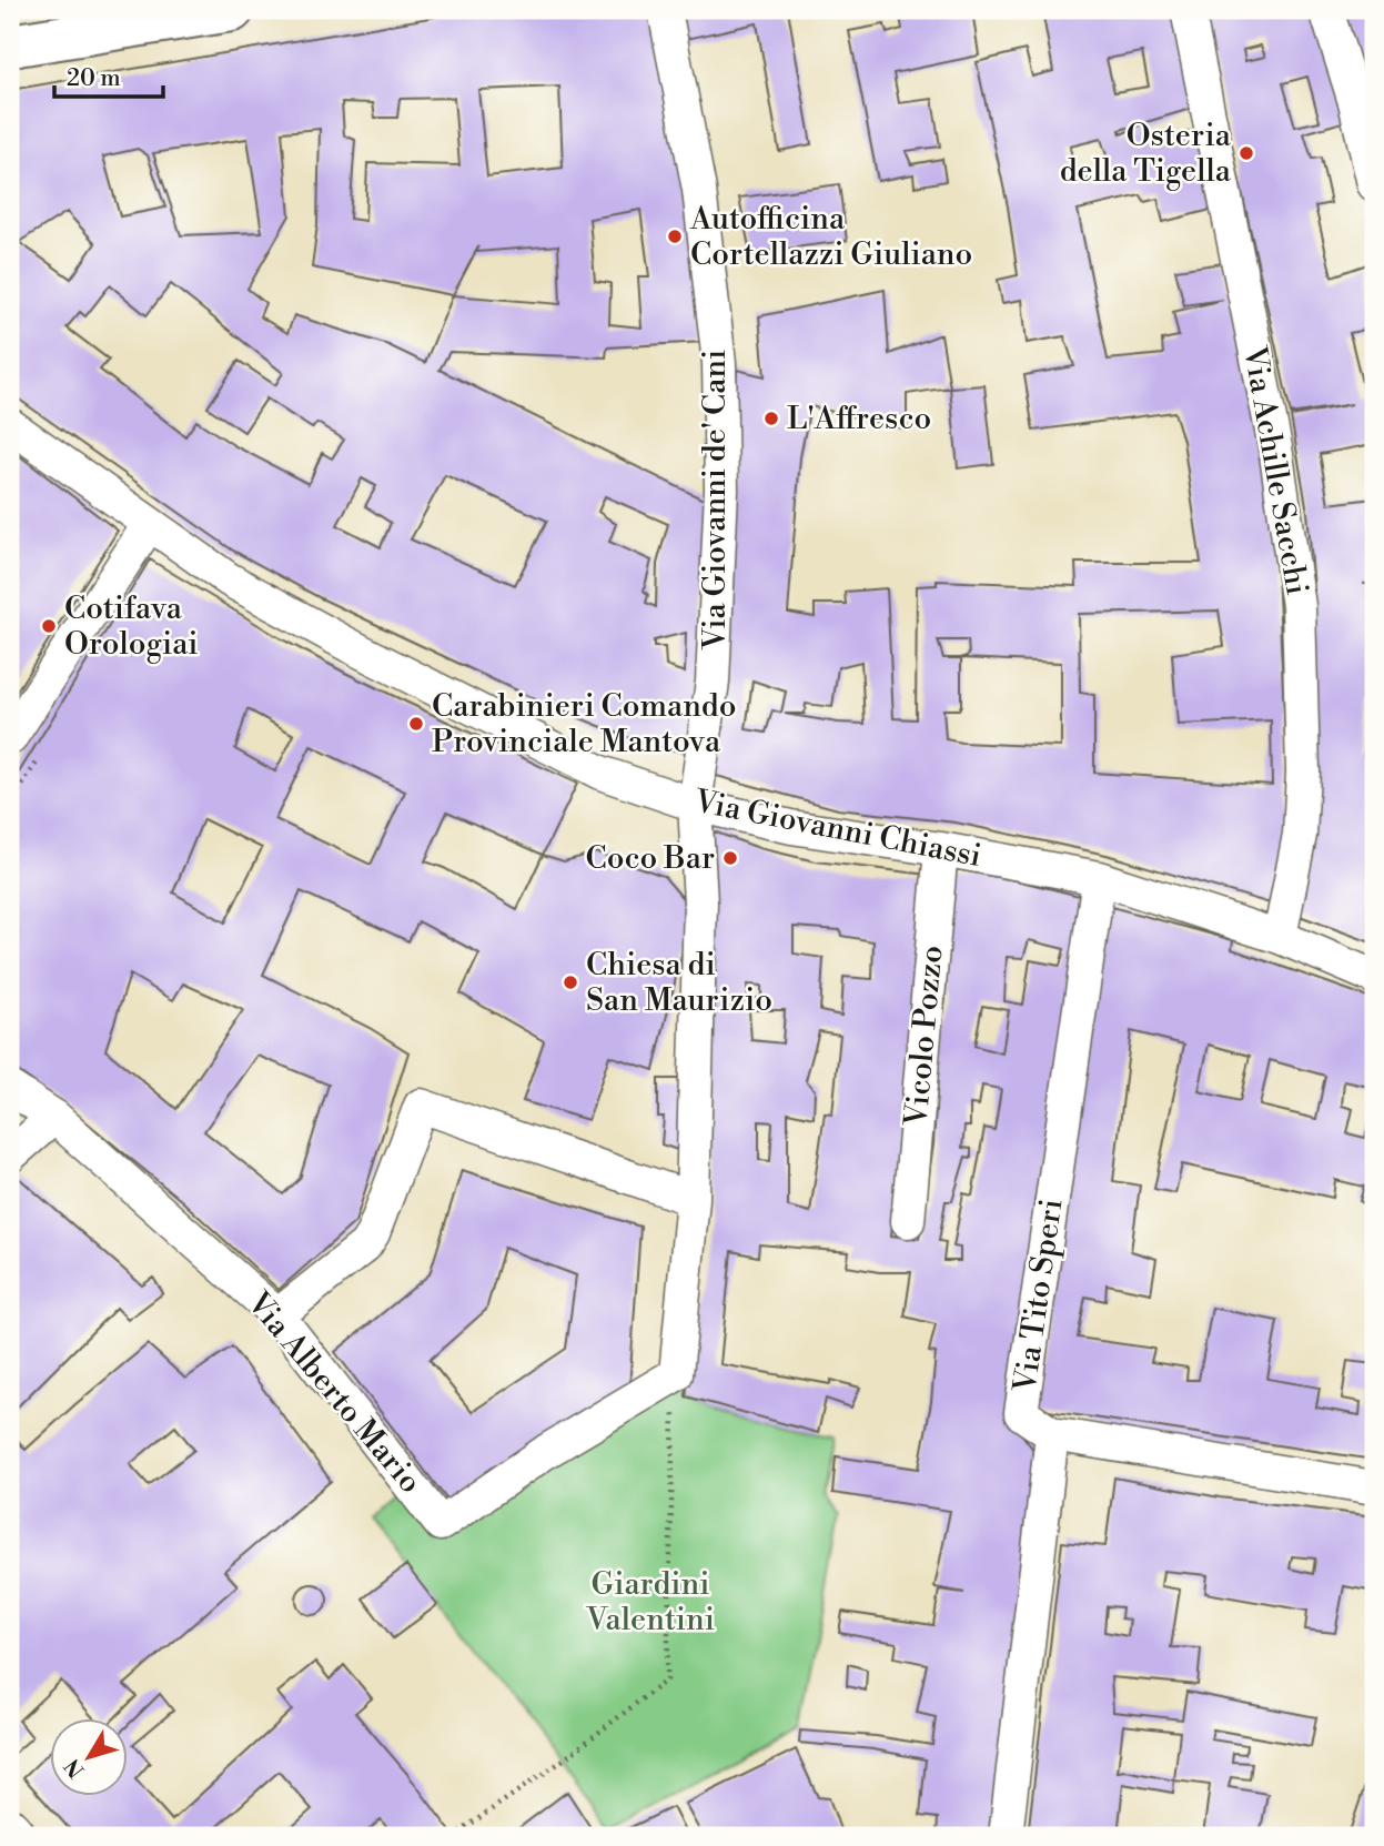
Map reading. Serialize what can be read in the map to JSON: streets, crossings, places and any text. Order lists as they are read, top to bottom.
{
  "streets": {
    "street": [
      "Via Achille Sacchi",
      "Via Giovanni de' Cani",
      "Via Giovanni Chiassi",
      "Vicolo Pozzo",
      "Via Tito Speri",
      "Via Alberto Mario"
    ]
  },
  "crossings": [
    ["Via Achille Sacchi", "Via Giovanni Chiassi"],
    ["Via Giovanni de' Cani", "Via Giovanni Chiassi"],
    ["Via Giovanni de' Cani", "Via Alberto Mario"],
    ["Via Giovanni Chiassi", "Vicolo Pozzo"],
    ["Via Giovanni Chiassi", "Via Tito Speri"]
  ],
  "parks": ["Giardini Valentini"],
  "places": [
    "Osteria della Tigella",
    "Autofficina Cortellazzi Giuliano",
    "L'Affresco",
    "Cotifava Orologiai",
    "Carabinieri Comando Provinciale Mantova",
    "Coco Bar",
    "Chiesa di San Maurizio"
  ],
  "scale_bar": "20 m",
  "north": "bottom left"
}
